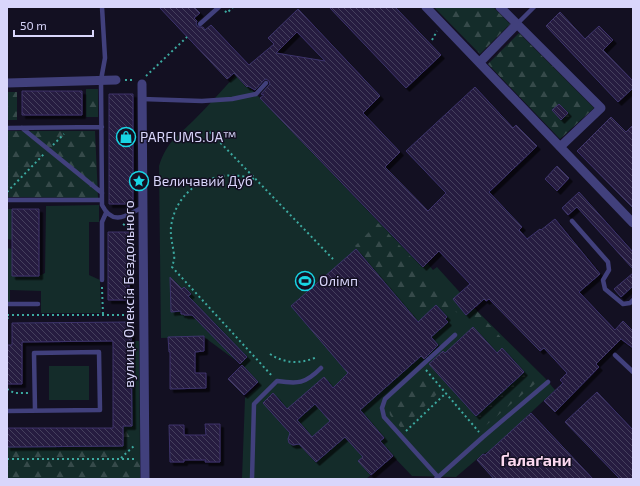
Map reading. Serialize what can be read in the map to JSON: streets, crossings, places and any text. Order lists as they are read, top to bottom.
{
  "streets": {
    "street": ["вулиця Олексія Бездольного"]
  },
  "districts": ["Ґалаґани"],
  "places": {
    "shop": ["PARFUMS.UA™"],
    "place": ["Величавий Дуб"],
    "sports": ["Олімп"]
  },
  "scale_bar": "50 m"
}
